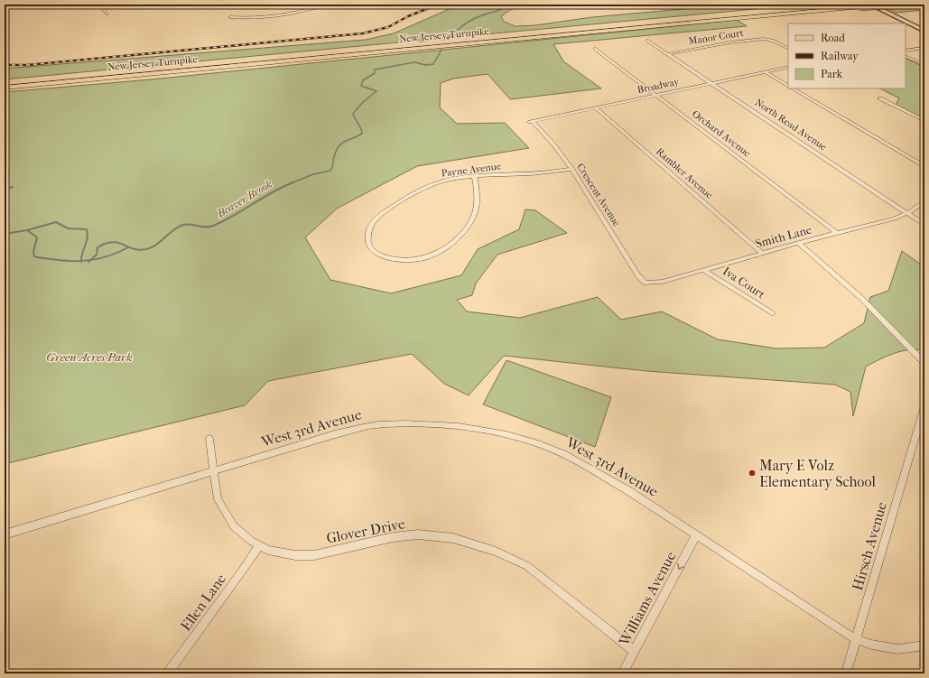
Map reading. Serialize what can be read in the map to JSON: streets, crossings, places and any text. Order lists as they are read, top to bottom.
{
  "streets": {
    "highway": ["New Jersey Turnpike"],
    "street": [
      "Manor Court",
      "Broadway",
      "North Read Avenue",
      "Orchard Avenue",
      "Payne Avenue",
      "Rambler Avenue",
      "Crescent Avenue",
      "Smith Lane",
      "Iva Court",
      "West 3rd Avenue",
      "Glover Drive",
      "Hirsch Avenue",
      "Williams Avenue",
      "Ellen Lane"
    ]
  },
  "crossings": [
    ["Manor Court", "North Read Avenue"],
    ["Broadway", "North Read Avenue"],
    ["Broadway", "Orchard Avenue"],
    ["Broadway", "Rambler Avenue"],
    ["Broadway", "Crescent Avenue"],
    ["North Read Avenue", "Smith Lane"],
    ["Orchard Avenue", "Smith Lane"],
    ["Payne Avenue", "Crescent Avenue"],
    ["Rambler Avenue", "Smith Lane"],
    ["Crescent Avenue", "Smith Lane"],
    ["Smith Lane", "Iva Court"],
    ["West 3rd Avenue", "Glover Drive"],
    ["West 3rd Avenue", "Hirsch Avenue"],
    ["West 3rd Avenue", "Williams Avenue"],
    ["Glover Drive", "Williams Avenue"],
    ["Glover Drive", "Ellen Lane"]
  ],
  "one_way": ["Williams Avenue"],
  "water": ["Beaver Brook"],
  "parks": ["Green Acres Park"],
  "places": ["Mary E Volz Elementary School"],
  "legend": ["Road", "Railway", "Park"]
}
